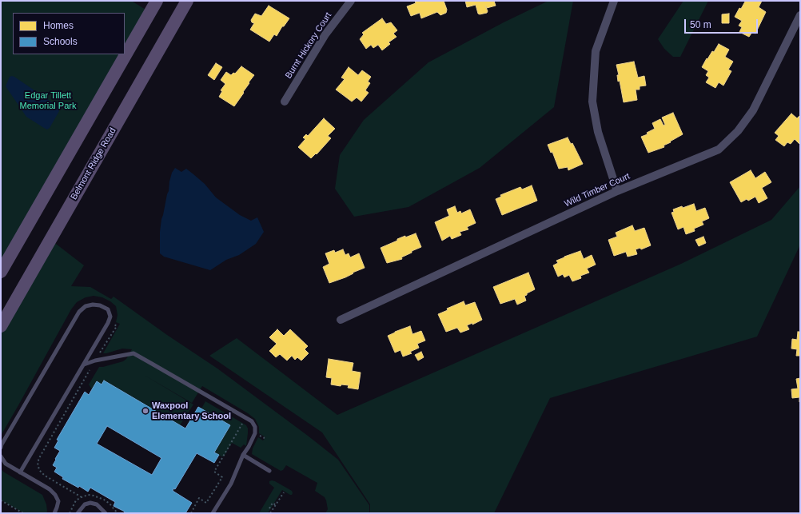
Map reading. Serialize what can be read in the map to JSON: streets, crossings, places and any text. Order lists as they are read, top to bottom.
{
  "streets": {
    "main road": ["Belmont Ridge Road"],
    "street": ["Burnt Hickory Court", "Wild Timber Court"]
  },
  "parks": ["Edgar Tillett Memorial Park"],
  "places": ["Waxpool Elementary School"],
  "legend": ["Homes", "Schools"],
  "scale_bar": "50 m"
}
